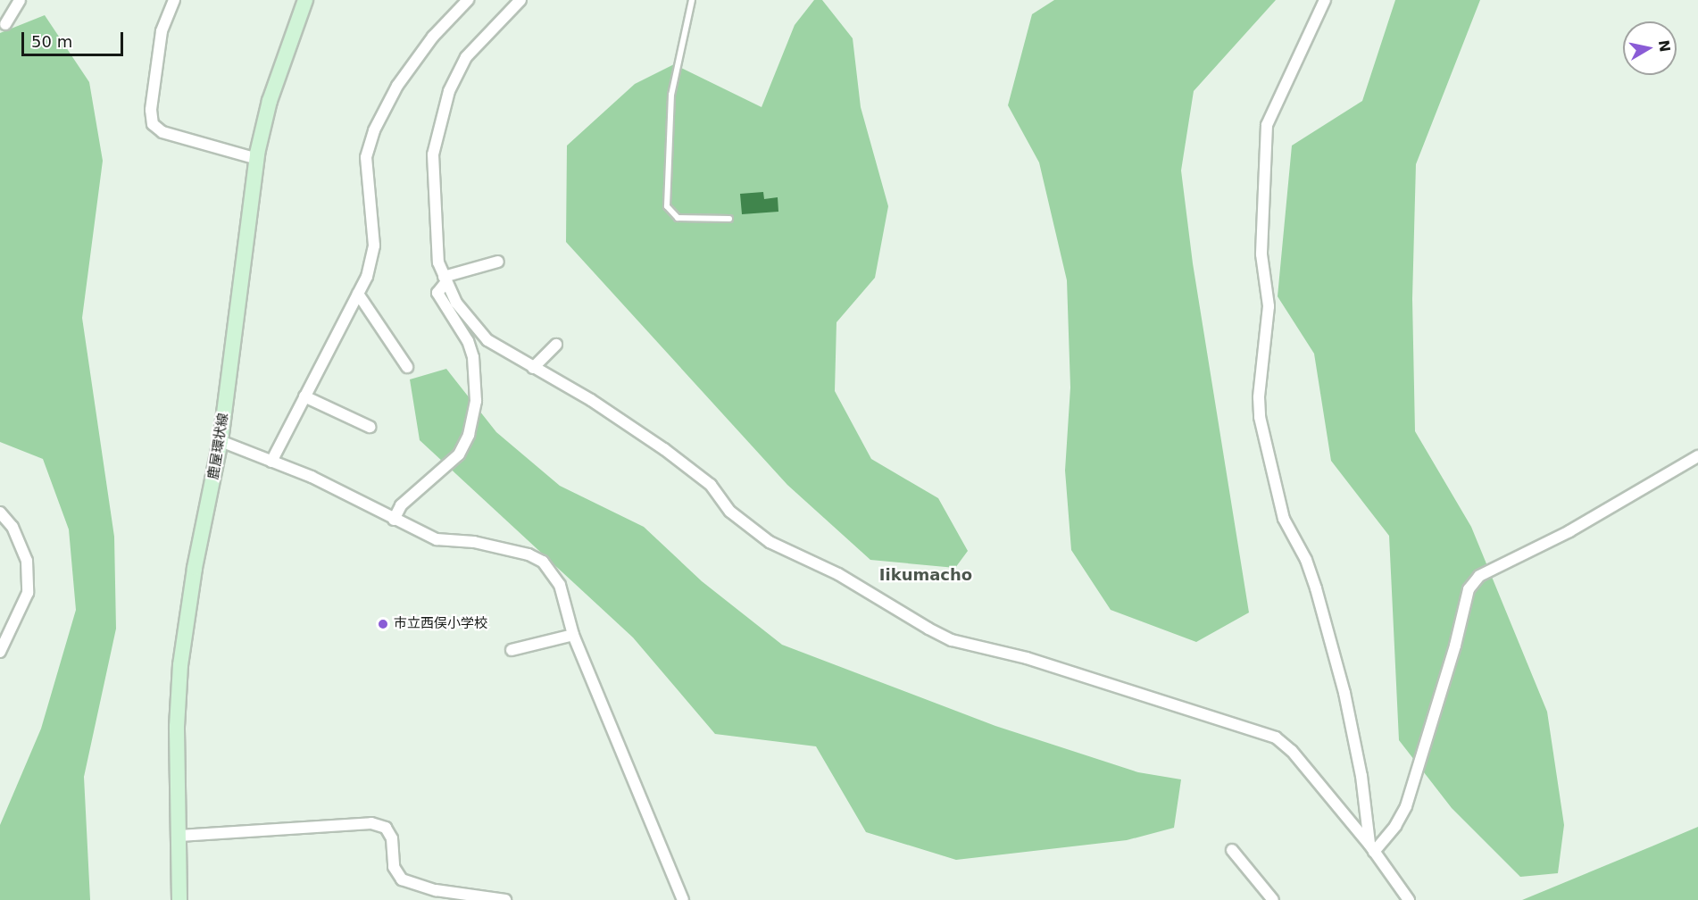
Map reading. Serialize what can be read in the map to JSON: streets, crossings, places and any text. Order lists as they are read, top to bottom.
{
  "streets": {
    "main road": ["鹿屋環状線"]
  },
  "districts": ["Iikumacho"],
  "places": ["市立西俣小学校"],
  "scale_bar": "50 m",
  "north": "right"
}
